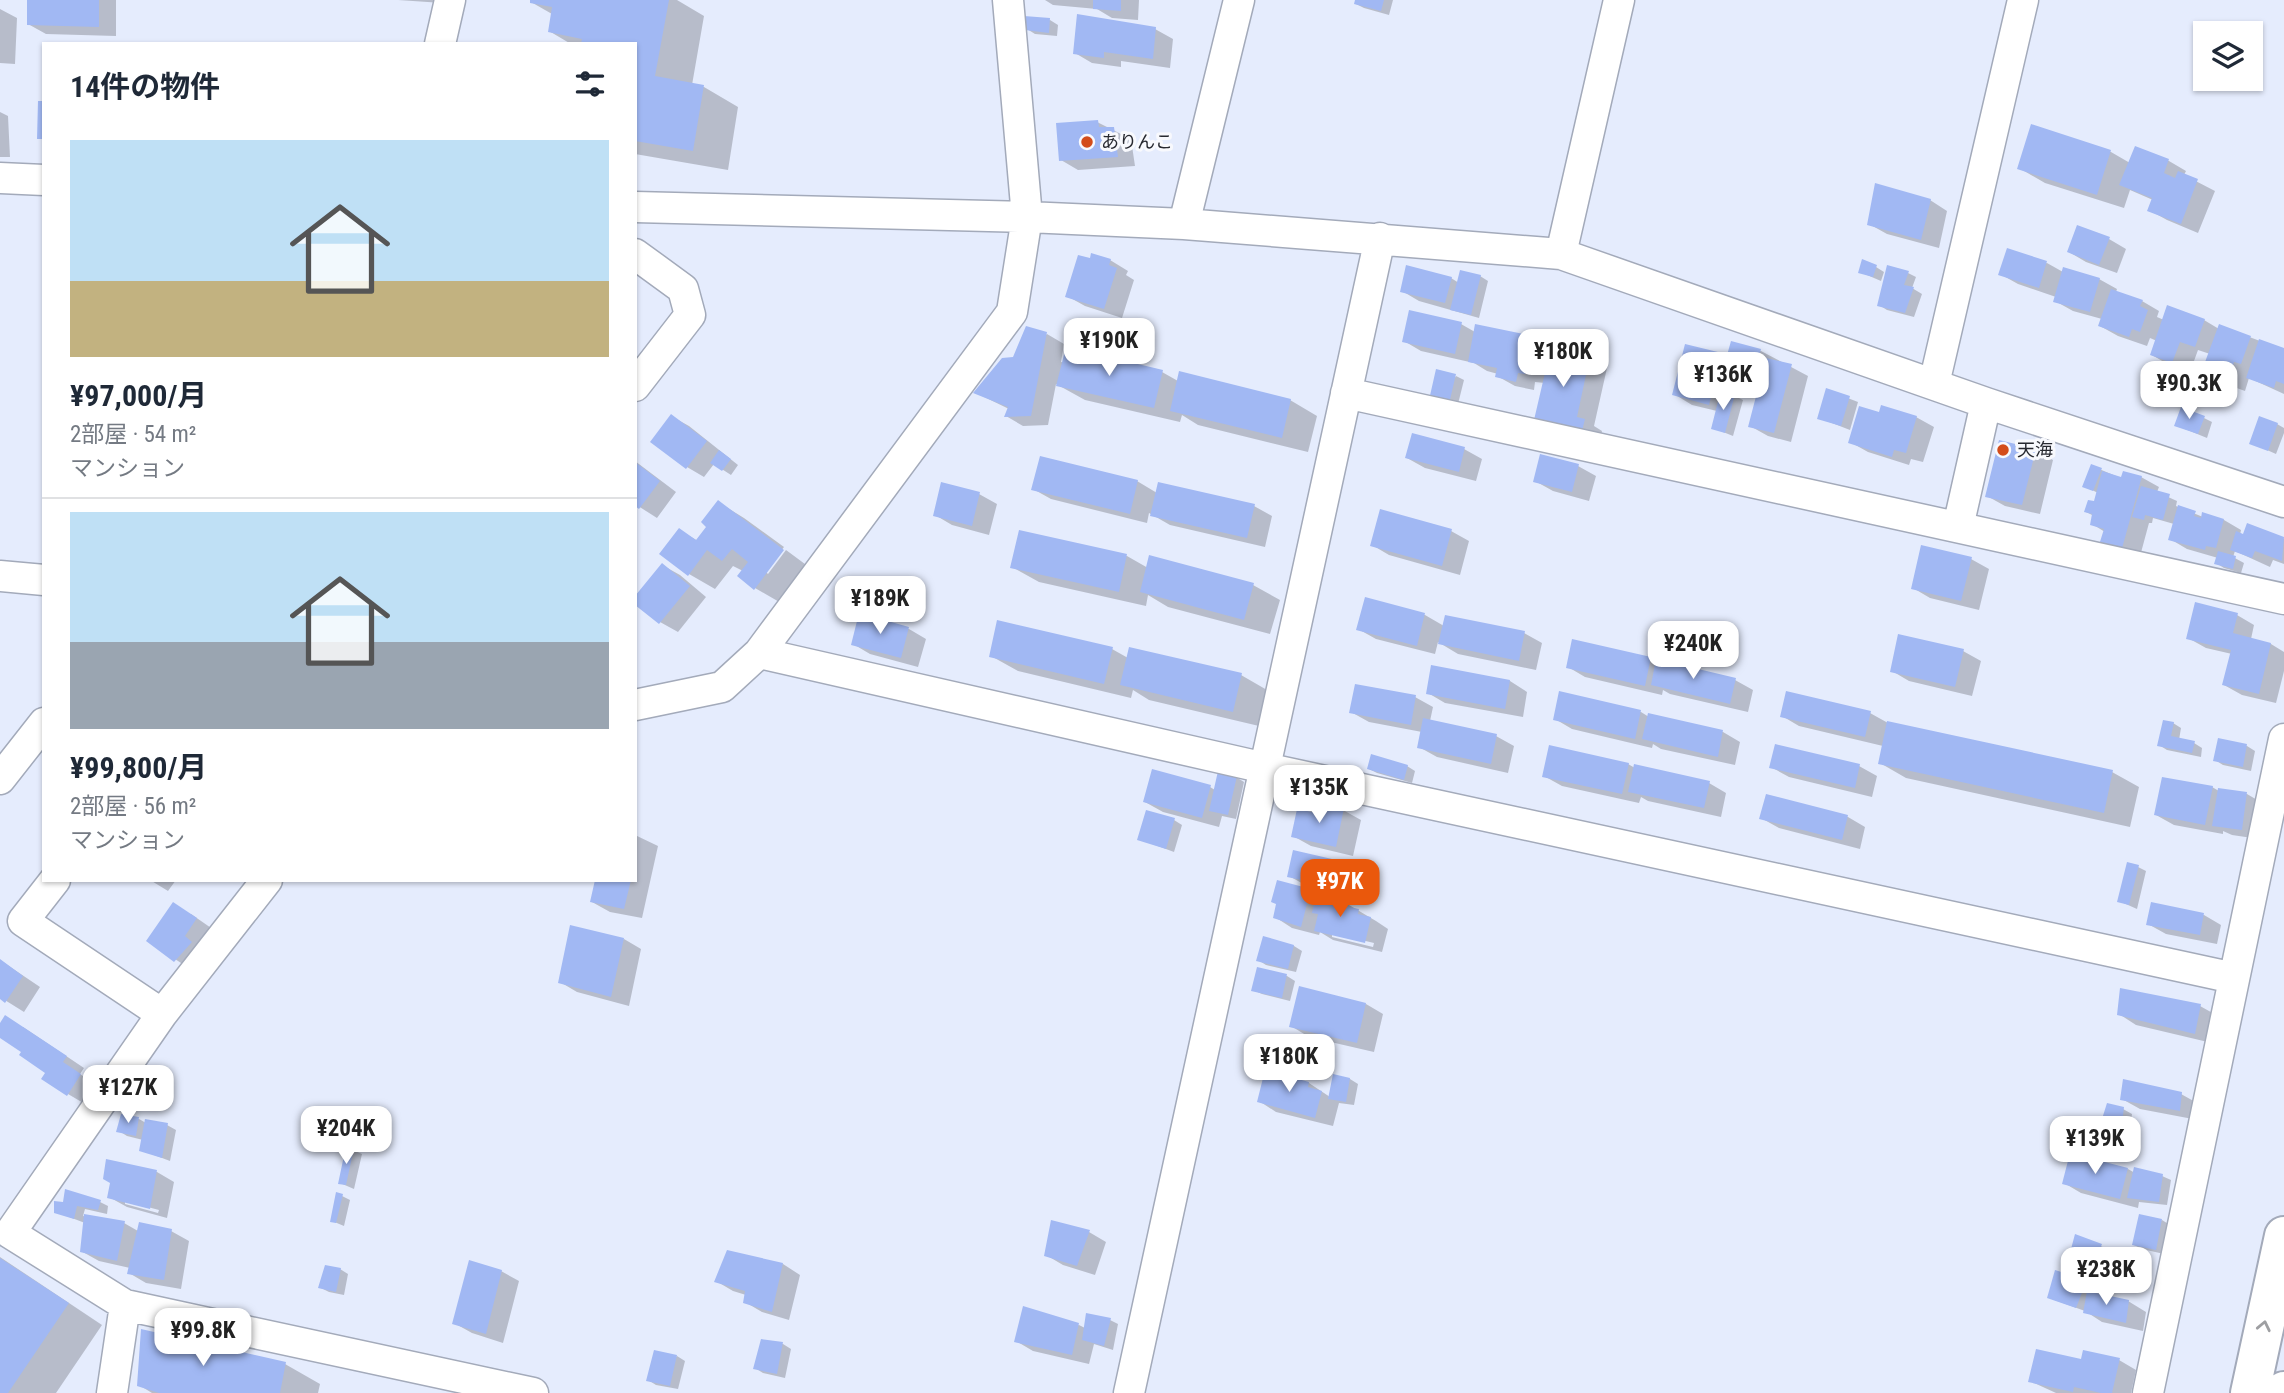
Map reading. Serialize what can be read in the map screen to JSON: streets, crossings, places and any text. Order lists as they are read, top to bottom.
{
  "places": ["ありんこ", "天海"],
  "page": {
    "heading": "14件の物件",
    "list": [
      {
        "name": "¥97,000/月",
        "note": "2部屋 · 54 m² · マンション"
      },
      {
        "name": "¥99,800/月",
        "note": "2部屋 · 56 m² · マンション"
      }
    ],
    "price": [
      "¥190K",
      "¥180K",
      "¥136K",
      "¥90.3K",
      "¥189K",
      "¥240K",
      "¥135K",
      "¥97K",
      "¥180K",
      "¥127K",
      "¥204K",
      "¥139K",
      "¥238K",
      "¥99.8K"
    ]
  }
}
